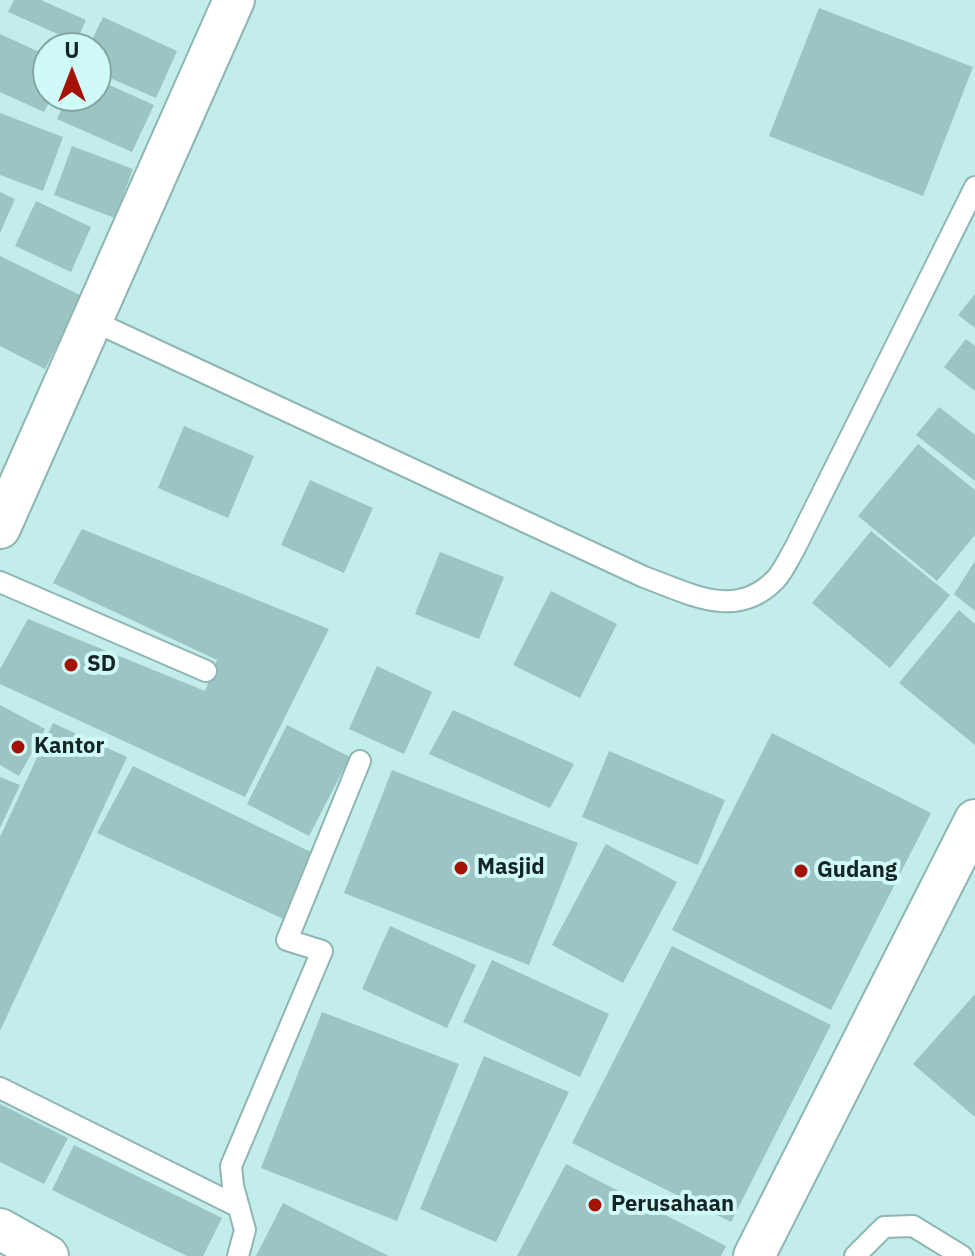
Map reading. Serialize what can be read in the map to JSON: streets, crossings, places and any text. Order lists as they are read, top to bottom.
{
  "places": [
    "SD",
    "Kantor",
    "Masjid",
    "Gudang",
    "Perusahaan"
  ],
  "north": "top"
}
